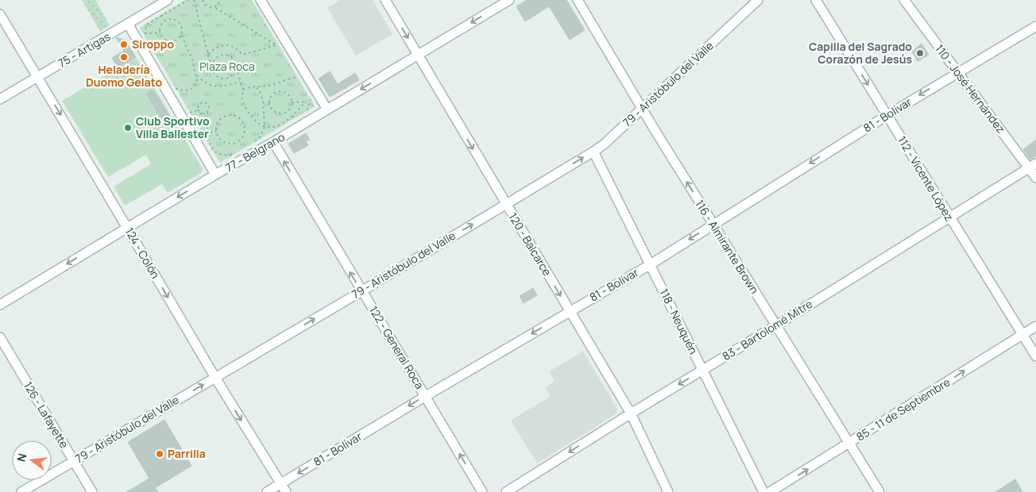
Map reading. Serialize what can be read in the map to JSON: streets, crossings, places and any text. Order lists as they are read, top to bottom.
{
  "streets": {
    "street": [
      "75 - Artigas",
      "79 - Aristóbulo del Valle",
      "110 - José Hernández",
      "81 - Bolívar",
      "77 - Belgrano",
      "112 - Vicente López",
      "120 - Balcarce",
      "116 - Almirante Brown",
      "124 - Colón",
      "118 - Neuquén",
      "83 - Bartolomé Mitre",
      "122 - General Roca",
      "85 - 11 de Septiembre",
      "126 - Lafayette"
    ]
  },
  "crossings": [
    ["75 - Artigas", "124 - Colón"],
    ["79 - Aristóbulo del Valle", "120 - Balcarce"],
    ["79 - Aristóbulo del Valle", "116 - Almirante Brown"],
    ["79 - Aristóbulo del Valle", "124 - Colón"],
    ["79 - Aristóbulo del Valle", "118 - Neuquén"],
    ["79 - Aristóbulo del Valle", "122 - General Roca"],
    ["79 - Aristóbulo del Valle", "126 - Lafayette"],
    ["110 - José Hernández", "81 - Bolívar"],
    ["110 - José Hernández", "83 - Bartolomé Mitre"],
    ["81 - Bolívar", "112 - Vicente López"],
    ["81 - Bolívar", "120 - Balcarce"],
    ["81 - Bolívar", "116 - Almirante Brown"],
    ["81 - Bolívar", "124 - Colón"],
    ["81 - Bolívar", "118 - Neuquén"],
    ["81 - Bolívar", "122 - General Roca"],
    ["77 - Belgrano", "120 - Balcarce"],
    ["77 - Belgrano", "124 - Colón"],
    ["77 - Belgrano", "122 - General Roca"],
    ["112 - Vicente López", "83 - Bartolomé Mitre"],
    ["112 - Vicente López", "85 - 11 de Septiembre"],
    ["120 - Balcarce", "83 - Bartolomé Mitre"],
    ["116 - Almirante Brown", "83 - Bartolomé Mitre"],
    ["116 - Almirante Brown", "85 - 11 de Septiembre"],
    ["118 - Neuquén", "83 - Bartolomé Mitre"]
  ],
  "one_way": [
    "79 - Aristóbulo del Valle",
    "81 - Bolívar",
    "77 - Belgrano",
    "120 - Balcarce",
    "124 - Colón",
    "83 - Bartolomé Mitre",
    "122 - General Roca",
    "85 - 11 de Septiembre"
  ],
  "parks": ["Plaza Roca"],
  "places": [
    "Siroppo",
    "Capilla del Sagrado Corazón de Jesús",
    "Heladería Duomo Gelato",
    "Club Sportivo Villa Ballester",
    "Parrilla"
  ],
  "north": "left"
}
